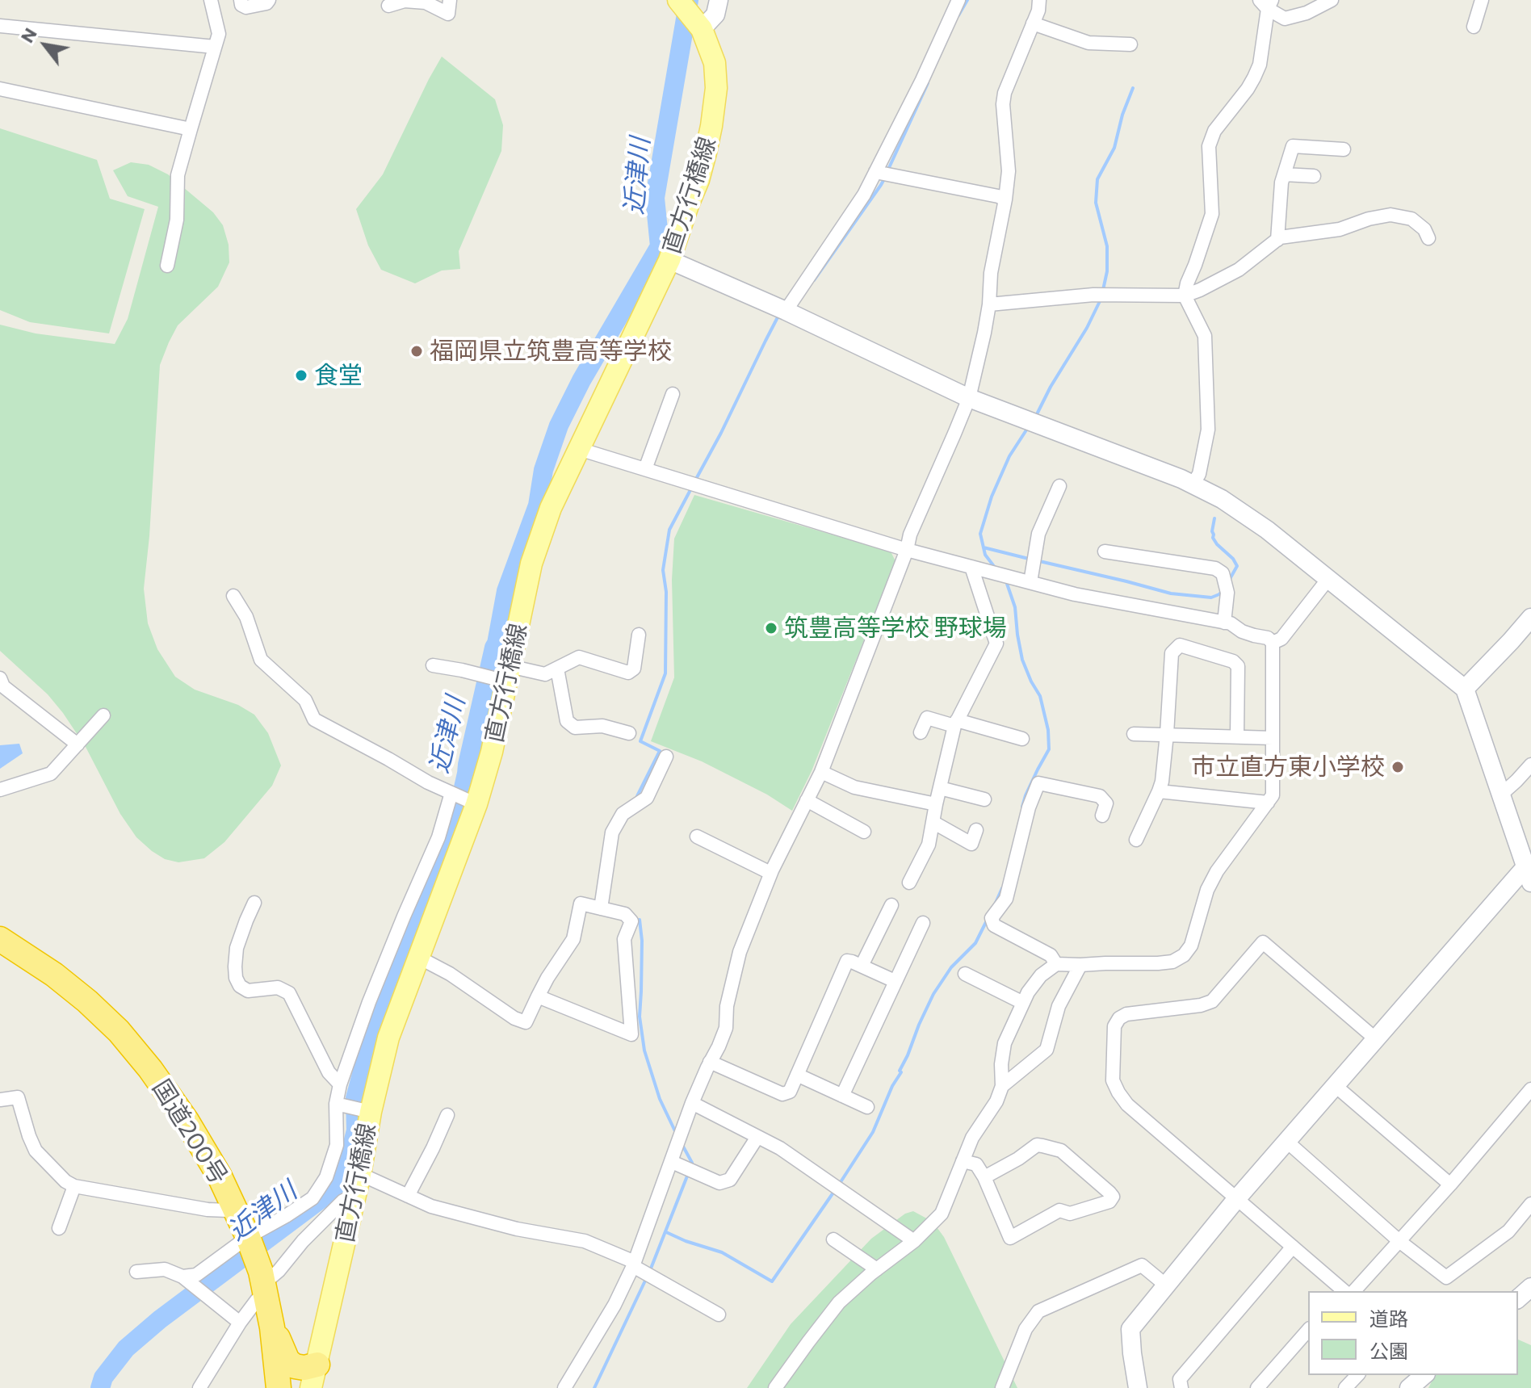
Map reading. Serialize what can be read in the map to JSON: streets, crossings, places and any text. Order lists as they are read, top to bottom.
{
  "streets": {
    "highway": ["国道200号"],
    "main road": ["直方行橋線"]
  },
  "water": ["近津川"],
  "places": [
    "福岡県立筑豊高等学校",
    "食堂",
    "筑豊高等学校 野球場",
    "市立直方東小学校"
  ],
  "legend": ["道路", "公園"],
  "north": "top left"
}
